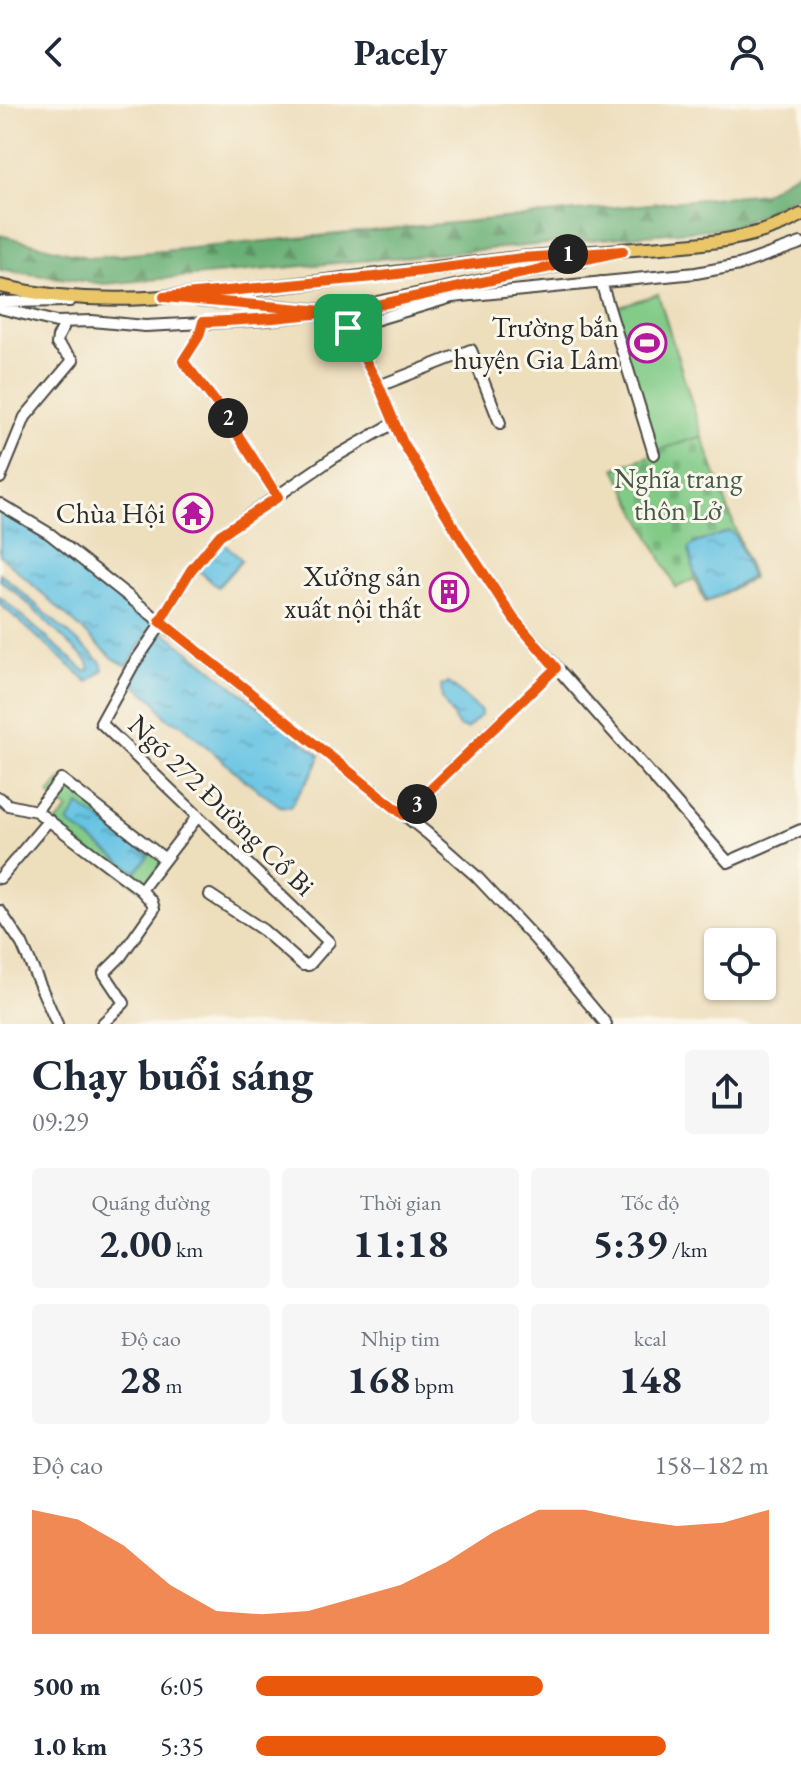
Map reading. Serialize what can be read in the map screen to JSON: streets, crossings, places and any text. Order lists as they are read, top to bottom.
{
  "streets": {
    "street": ["Ngõ 272 Đường Cổ Bi"]
  },
  "parks": ["Nghĩa trang thôn Lở"],
  "places": {
    "sports": ["Trường bắn huyện Gia Lâm"],
    "temple": ["Chùa Hội"],
    "building": ["Xưởng sản xuất nội thất"]
  },
  "page": {
    "header": "Pacely",
    "pins": ["1", "2", "3"],
    "heading": ["Chạy buổi sáng", "09:29"],
    "stats": [
      ["Quãng đường", "2.00 km"],
      ["Thời gian", "11:18"],
      ["Tốc độ", "5:39 /km"],
      ["Độ cao", "28 m"],
      ["Nhịp tim", "168 bpm"],
      ["kcal", "148"]
    ],
    "chart": ["Độ cao", "158–182 m"],
    "list": [
      {
        "name": "500 m",
        "note": "6:05"
      },
      {
        "name": "1.0 km",
        "note": "5:35"
      }
    ]
  }
}
